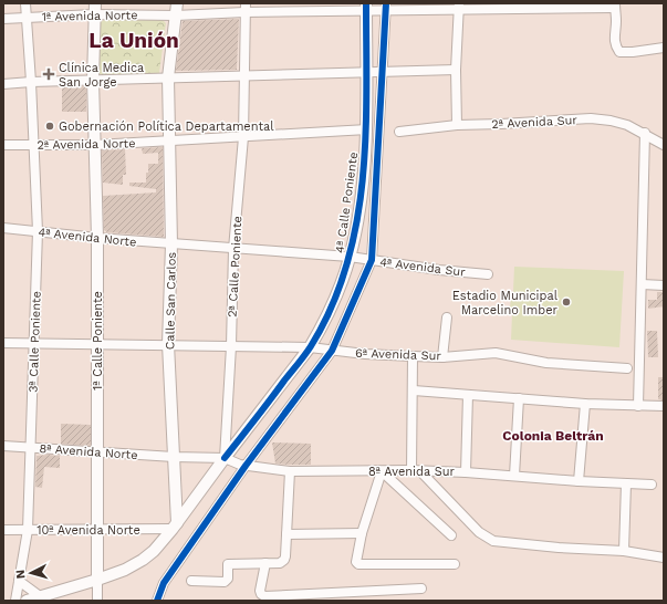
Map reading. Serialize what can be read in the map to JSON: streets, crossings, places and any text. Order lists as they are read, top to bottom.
{
  "streets": {
    "main road": ["4ª Calle Poniente", "Calle San Carlos", "1ª Calle Poniente"],
    "street": [
      "1ª Avenida Norte",
      "2ª Avenida Sur",
      "2ª Avenida Norte",
      "4ª Avenida Norte",
      "2ª Calle Poniente",
      "4ª Avenida Sur",
      "3ª Calle Poniente",
      "6ª Avenida Sur",
      "8ª Avenida Norte",
      "8ª Avenida Sur",
      "10ª Avenida Norte"
    ]
  },
  "crossings": [
    ["1ª Avenida Norte", "4ª Calle Poniente"],
    ["1ª Avenida Norte", "2ª Calle Poniente"],
    ["1ª Avenida Norte", "Calle San Carlos"],
    ["1ª Avenida Norte", "1ª Calle Poniente"],
    ["1ª Avenida Norte", "3ª Calle Poniente"],
    ["2ª Avenida Norte", "Calle San Carlos"],
    ["2ª Avenida Norte", "1ª Calle Poniente"],
    ["2ª Avenida Norte", "3ª Calle Poniente"],
    ["4ª Calle Poniente", "2ª Calle Poniente"],
    ["4ª Calle Poniente", "4ª Avenida Sur"],
    ["4ª Calle Poniente", "Calle San Carlos"],
    ["4ª Calle Poniente", "1ª Calle Poniente"],
    ["4ª Calle Poniente", "6ª Avenida Sur"],
    ["4ª Calle Poniente", "8ª Avenida Sur"],
    ["4ª Calle Poniente", "10ª Avenida Norte"],
    ["4ª Avenida Norte", "4ª Avenida Sur"],
    ["4ª Avenida Norte", "Calle San Carlos"],
    ["4ª Avenida Norte", "1ª Calle Poniente"],
    ["4ª Avenida Norte", "3ª Calle Poniente"],
    ["2ª Calle Poniente", "4ª Avenida Sur"],
    ["2ª Calle Poniente", "6ª Avenida Sur"],
    ["2ª Calle Poniente", "8ª Avenida Sur"],
    ["4ª Avenida Sur", "Calle San Carlos"],
    ["Calle San Carlos", "6ª Avenida Sur"],
    ["Calle San Carlos", "8ª Avenida Norte"],
    ["Calle San Carlos", "8ª Avenida Sur"],
    ["Calle San Carlos", "10ª Avenida Norte"],
    ["1ª Calle Poniente", "6ª Avenida Sur"],
    ["1ª Calle Poniente", "8ª Avenida Norte"],
    ["1ª Calle Poniente", "10ª Avenida Norte"],
    ["3ª Calle Poniente", "6ª Avenida Sur"],
    ["3ª Calle Poniente", "8ª Avenida Norte"],
    ["3ª Calle Poniente", "10ª Avenida Norte"],
    ["8ª Avenida Norte", "8ª Avenida Sur"]
  ],
  "districts": ["La Unión", "Colonia Beltrán"],
  "places": {
    "health": ["Clínica Medica San Jorge"],
    "other": ["Gobernación Política Departamental", "Estadio Municipal Marcelino Imber"]
  },
  "north": "left"
}
